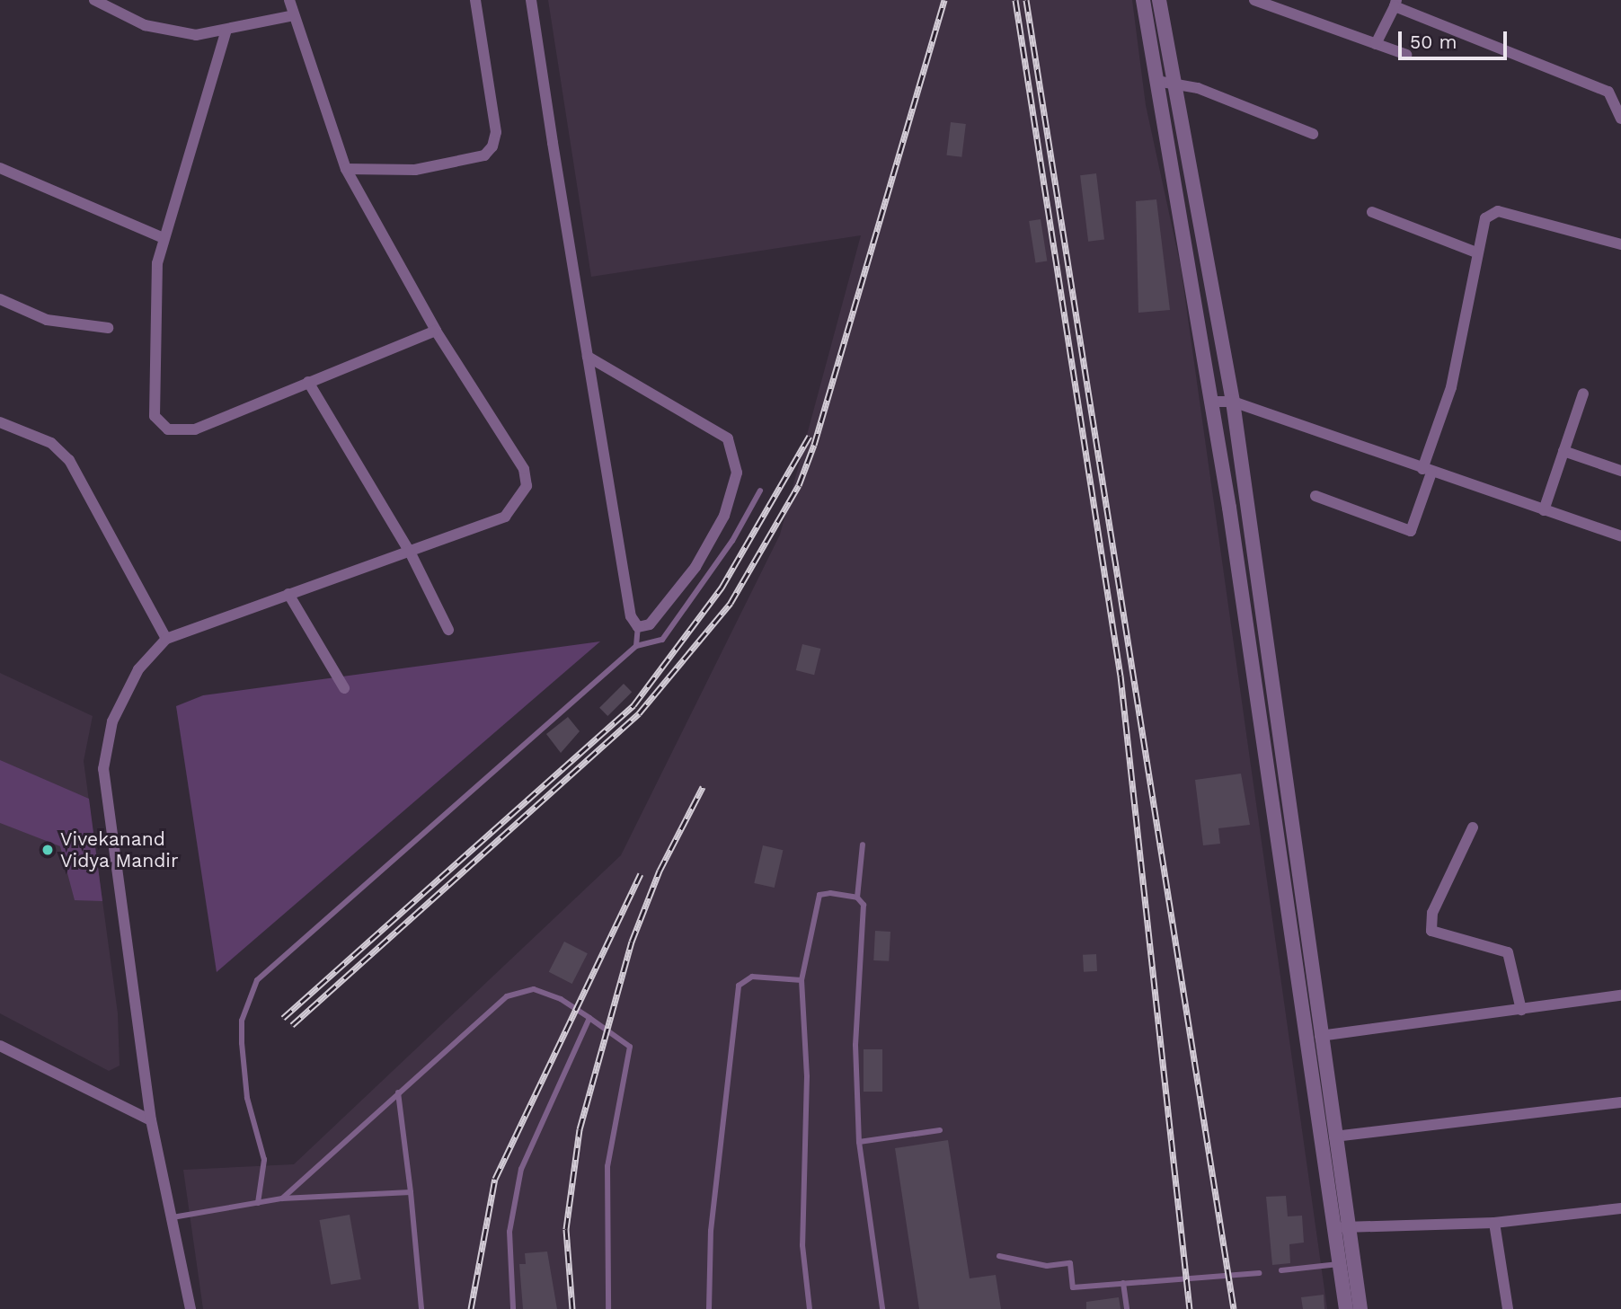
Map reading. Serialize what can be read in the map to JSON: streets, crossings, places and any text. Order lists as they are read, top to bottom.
{
  "places": ["Vivekanand Vidya Mandir"],
  "scale_bar": "50 m"
}
